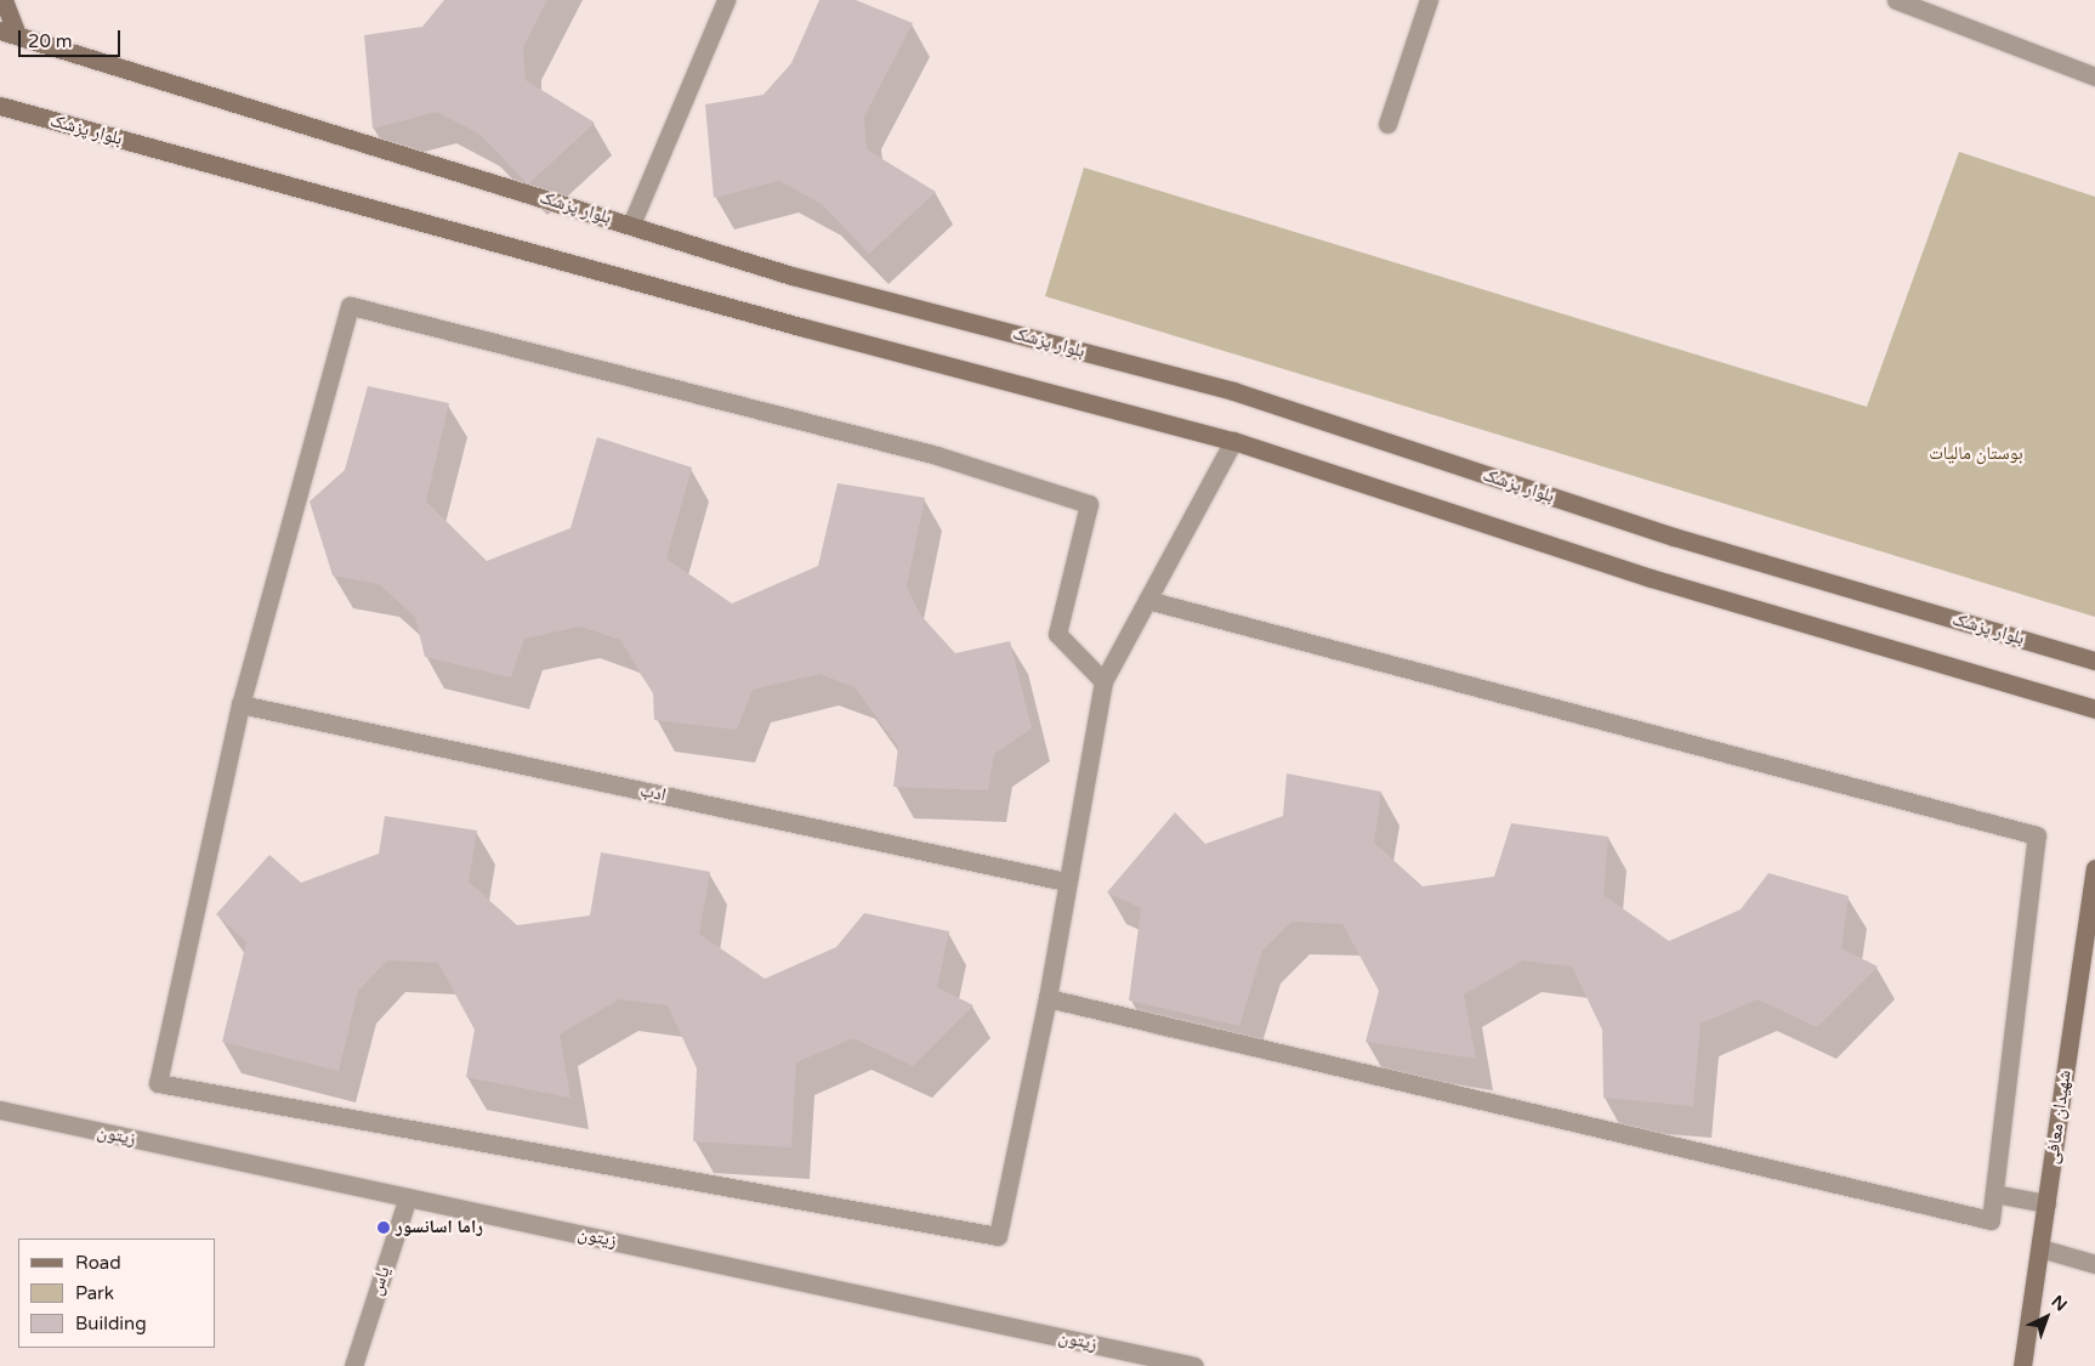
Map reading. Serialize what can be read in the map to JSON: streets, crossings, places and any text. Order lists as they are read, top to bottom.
{
  "streets": {
    "main road": ["بلوار پزشک", "شهیدان معافی"],
    "street": ["ادب", "زیتون", "یاس"]
  },
  "crossings": [
    ["زیتون", "یاس"]
  ],
  "parks": ["بوستان مالیات"],
  "places": ["راما اسانسور"],
  "legend": ["Road", "Park", "Building"],
  "scale_bar": "20 m",
  "north": "top right"
}
